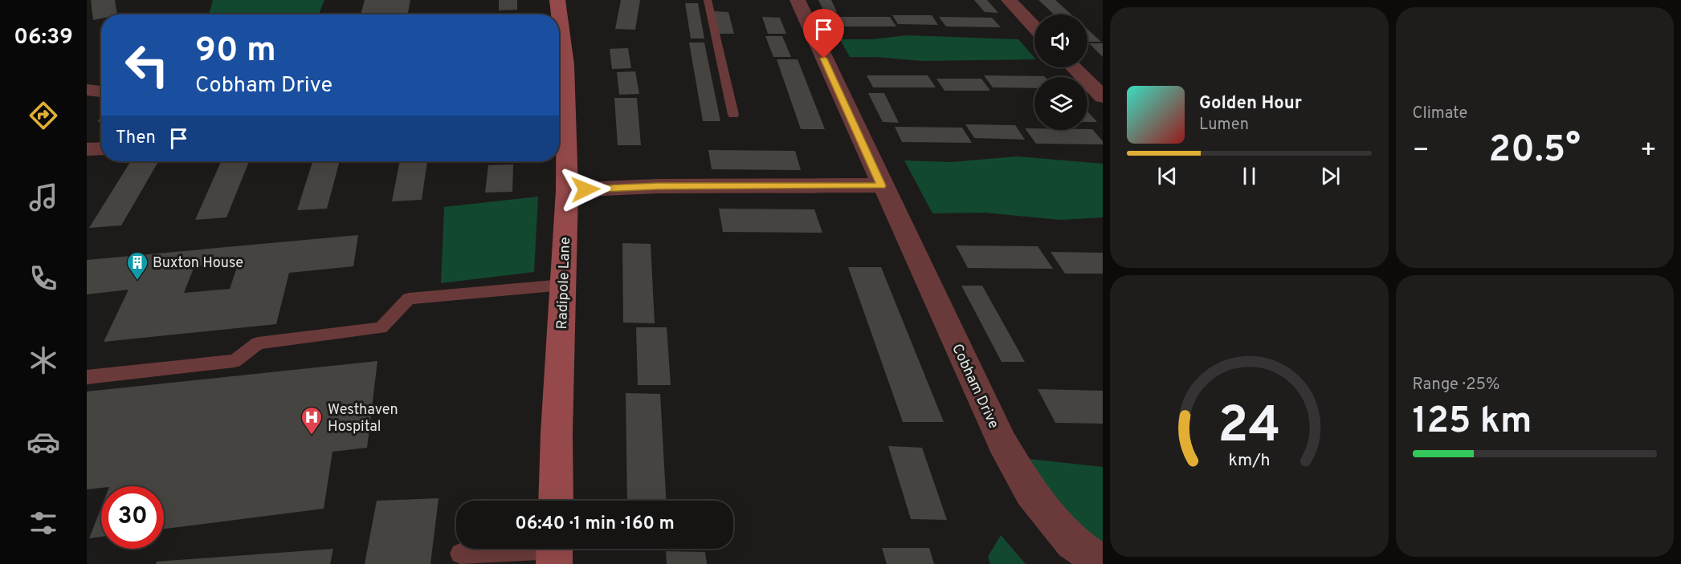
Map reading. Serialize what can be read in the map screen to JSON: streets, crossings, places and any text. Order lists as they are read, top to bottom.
{
  "streets": {
    "main road": ["Radipole Lane"],
    "street": ["Cobham Drive"]
  },
  "places": {
    "building": ["Buxton House"],
    "hospital": ["Westhaven Hospital"]
  },
  "page": {
    "tabs": "06:39",
    "tile": [
      "Climate",
      ["Range · 25%", "125 km"]
    ],
    "turn": ["90 m", "Cobham Drive"],
    "song": ["Golden Hour", "Lumen"],
    "then": "Then",
    "heat": ["−", "20.5°", "+"],
    "limit": "30",
    "trip": "06:40 · 1 min · 160 m",
    "gauge": ["24", "km/h"]
  }
}
